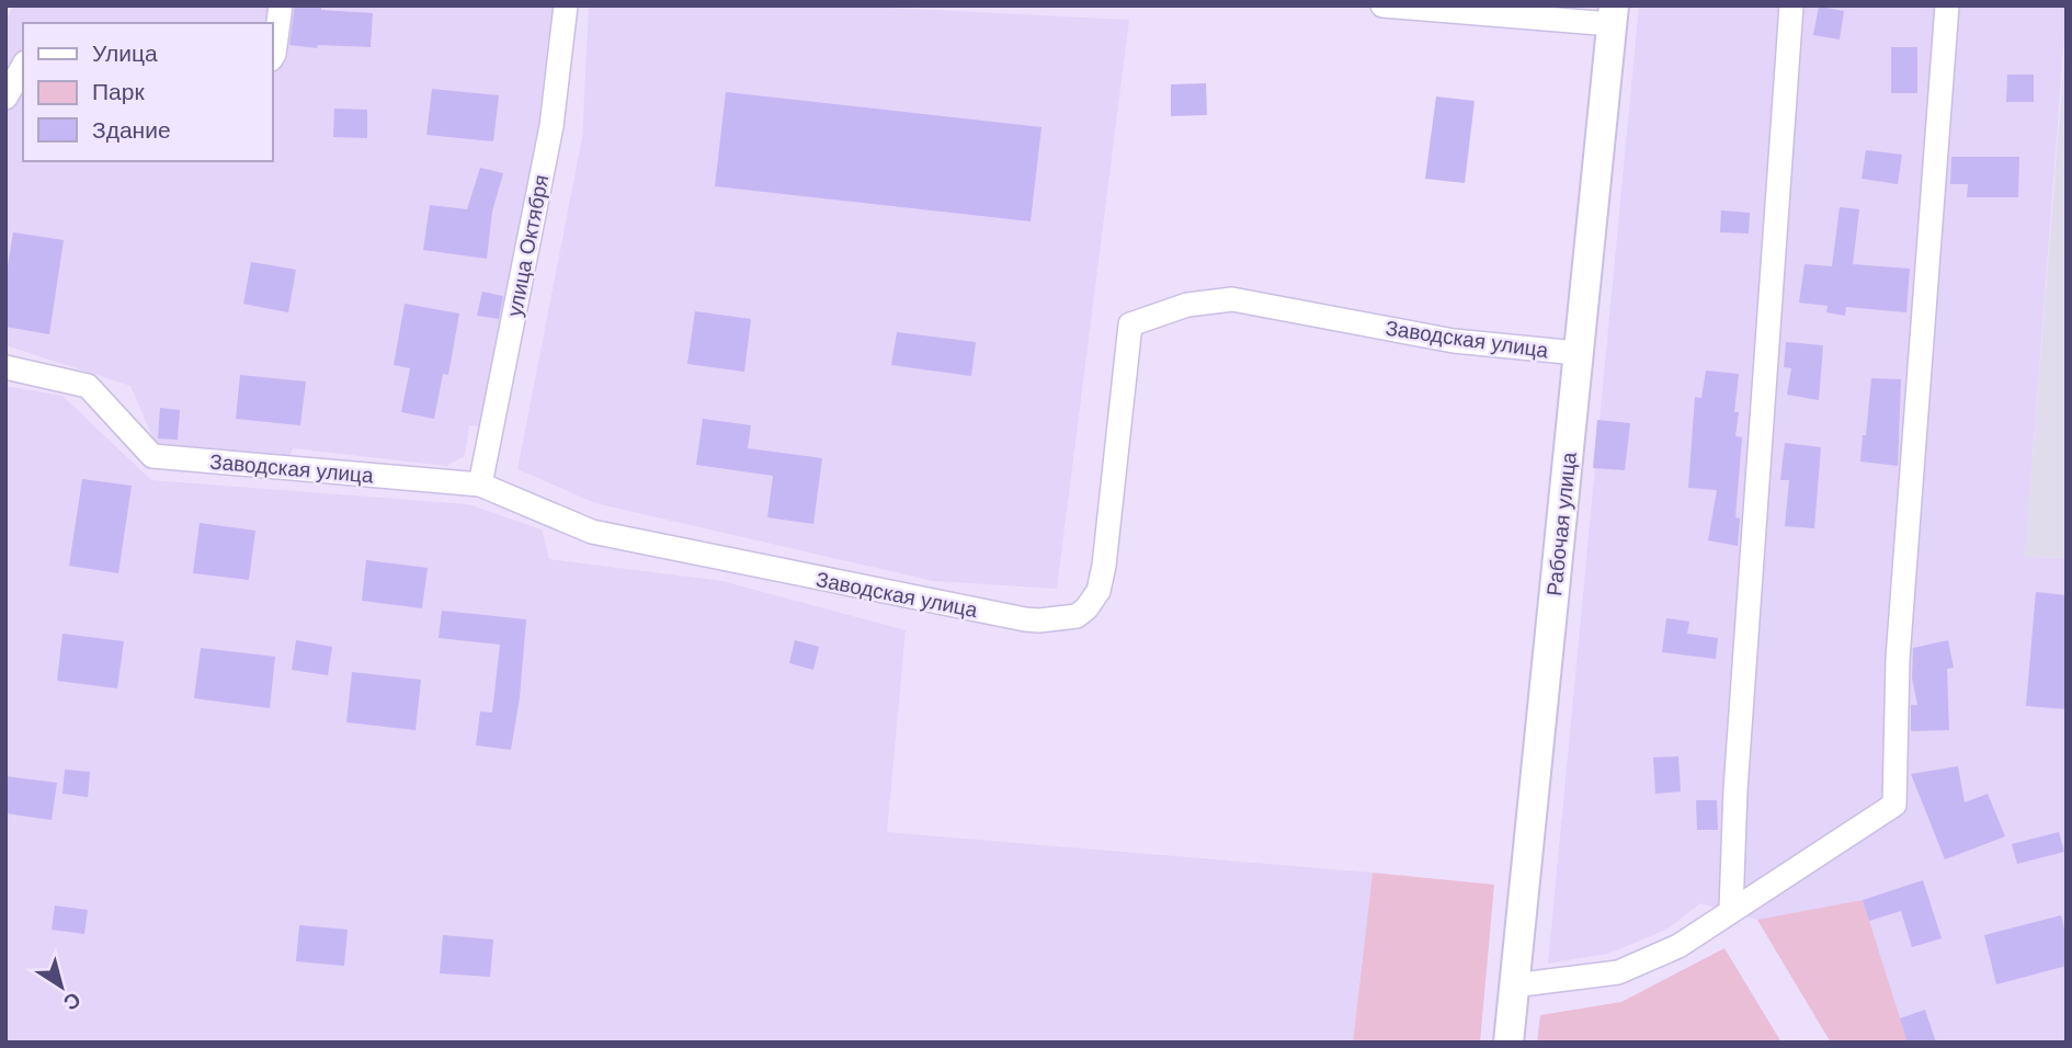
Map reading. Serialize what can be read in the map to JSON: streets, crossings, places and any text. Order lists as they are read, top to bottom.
{
  "streets": {
    "street": ["улица Октября", "Заводская улица", "Рабочая улица"]
  },
  "crossings": [
    ["улица Октября", "Заводская улица"],
    ["Заводская улица", "Рабочая улица"]
  ],
  "legend": ["Улица", "Парк", "Здание"],
  "north": "bottom right"
}
